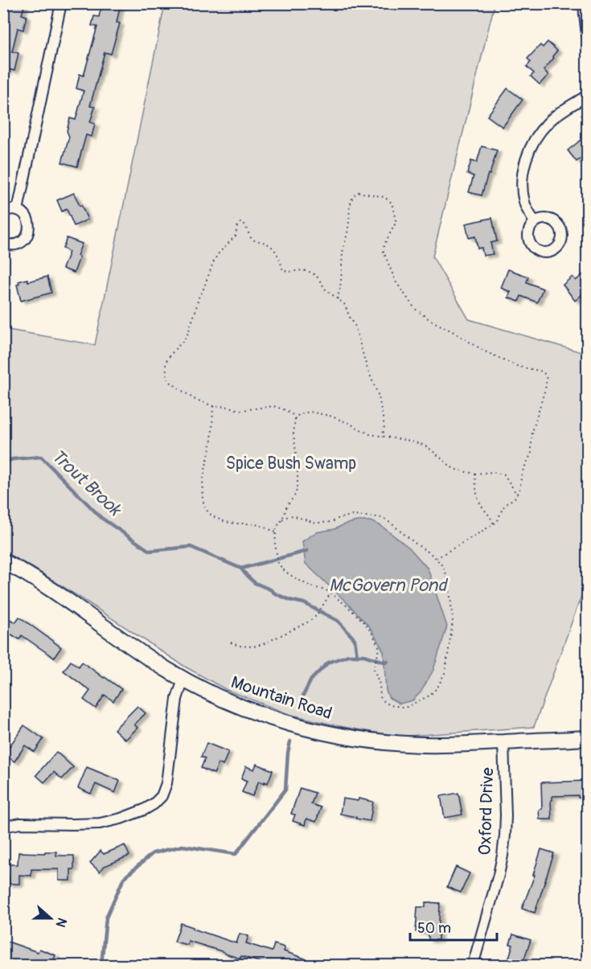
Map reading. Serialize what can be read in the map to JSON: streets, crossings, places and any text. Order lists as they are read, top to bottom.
{
  "streets": {
    "main road": ["Mountain Road"],
    "street": ["Oxford Drive"]
  },
  "crossings": [
    ["Mountain Road", "Oxford Drive"]
  ],
  "water": ["Trout Brook", "McGovern Pond"],
  "parks": ["Spice Bush Swamp"],
  "scale_bar": "50 m",
  "north": "right"
}
